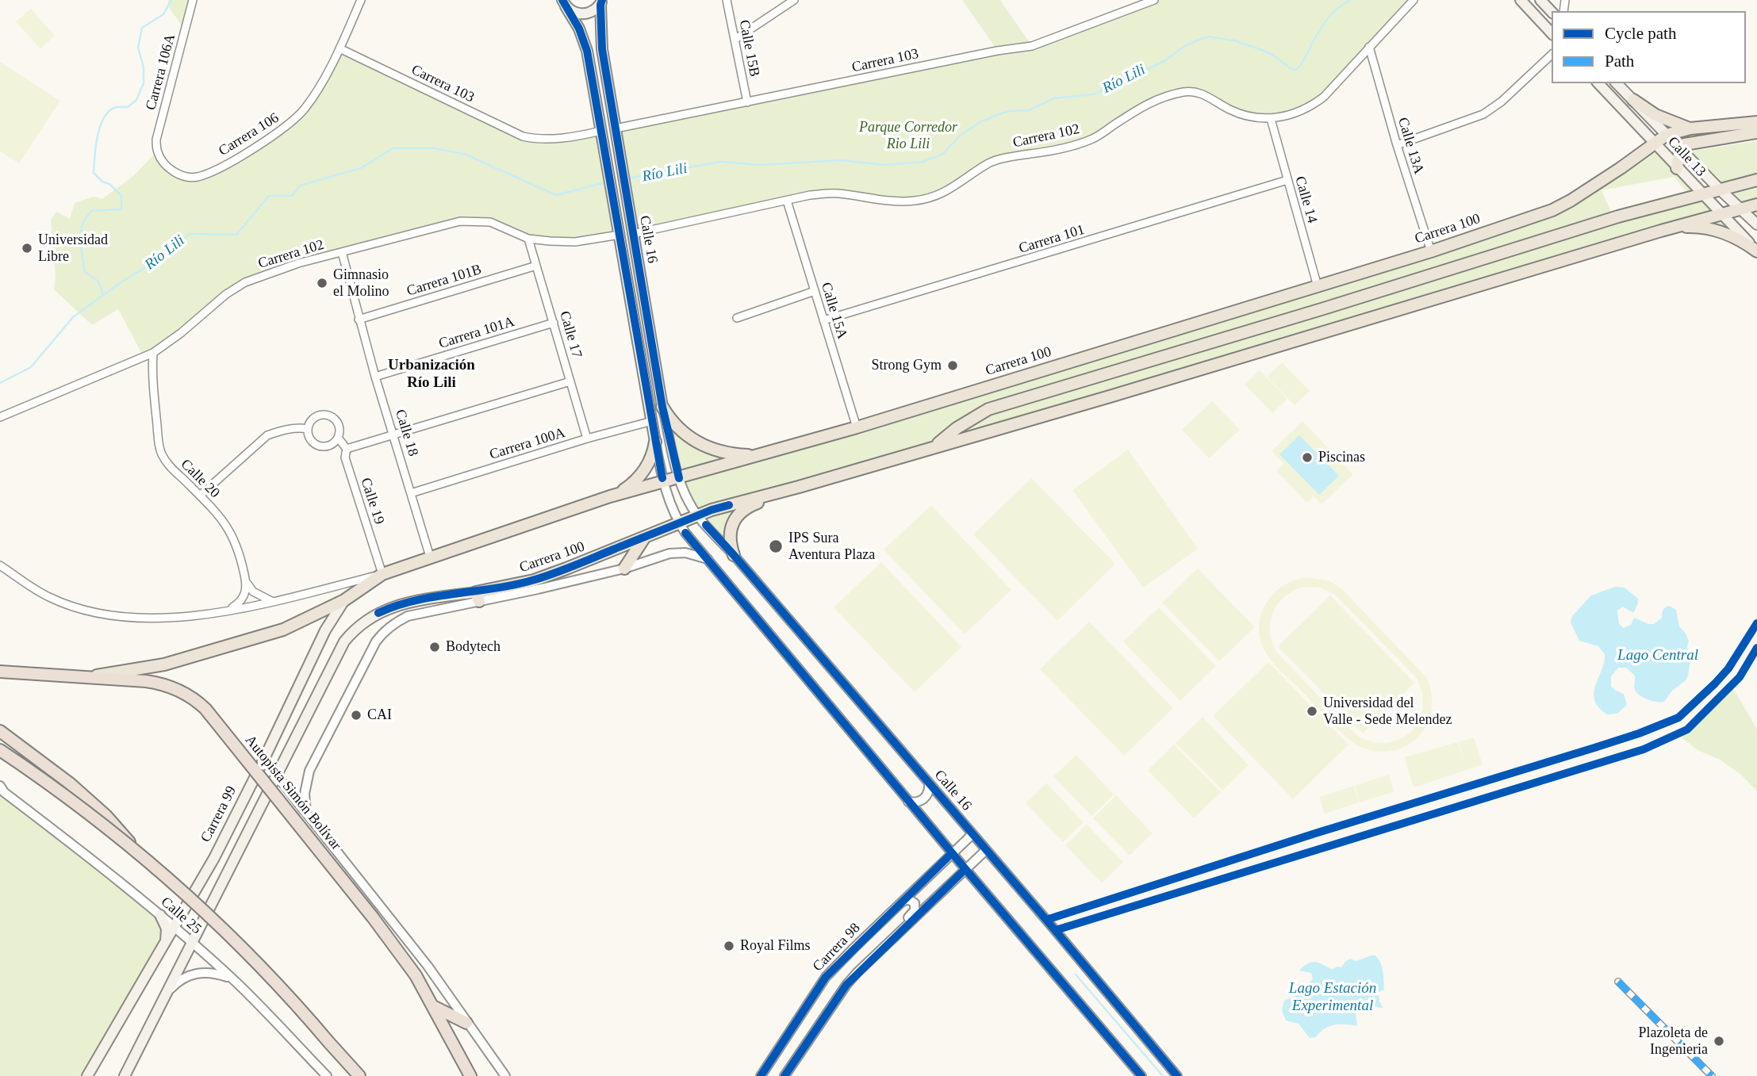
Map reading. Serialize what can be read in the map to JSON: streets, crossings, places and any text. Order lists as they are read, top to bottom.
{
  "streets": {
    "highway": ["Autopista Simón Bolívar"],
    "main road": [
      "Calle 13",
      "Carrera 100",
      "Calle 16",
      "Carrera 99"
    ],
    "street": [
      "Calle 15B",
      "Carrera 103",
      "Carrera 106A",
      "Carrera 106",
      "Carrera 102",
      "Calle 13A",
      "Calle 14",
      "Carrera 101",
      "Carrera 101B",
      "Calle 15A",
      "Carrera 101A",
      "Calle 17",
      "Calle 18",
      "Carrera 100A",
      "Calle 20",
      "Calle 19",
      "Calle 25",
      "Carrera 98"
    ]
  },
  "crossings": [
    ["Calle 15B", "Carrera 103"],
    ["Carrera 103", "Carrera 106"],
    ["Carrera 103", "Calle 16"],
    ["Carrera 106A", "Carrera 106"],
    ["Carrera 102", "Calle 13A"],
    ["Carrera 102", "Calle 14"],
    ["Carrera 102", "Calle 16"],
    ["Carrera 102", "Calle 15A"],
    ["Carrera 102", "Calle 17"],
    ["Carrera 102", "Calle 18"],
    ["Carrera 102", "Calle 20"],
    ["Calle 13A", "Carrera 100"],
    ["Calle 13", "Carrera 100"],
    ["Calle 14", "Carrera 100"],
    ["Calle 14", "Carrera 101"],
    ["Carrera 100", "Calle 16"],
    ["Carrera 100", "Calle 15A"],
    ["Carrera 100", "Calle 18"],
    ["Carrera 100", "Calle 19"],
    ["Carrera 100", "Carrera 99"],
    ["Calle 16", "Carrera 100A"],
    ["Calle 16", "Carrera 98"],
    ["Carrera 101", "Calle 15A"],
    ["Carrera 101B", "Calle 17"],
    ["Carrera 101B", "Calle 18"],
    ["Carrera 101A", "Calle 17"],
    ["Carrera 101A", "Calle 18"],
    ["Calle 17", "Carrera 100A"],
    ["Calle 18", "Carrera 100A"],
    ["Calle 19", "Carrera 99"],
    ["Carrera 99", "Calle 25"]
  ],
  "districts": ["Urbanización Río Lili"],
  "water": ["Río Lili", "Lago Central", "Lago Estación Experimental"],
  "parks": ["Parque Corredor Rio Lili"],
  "places": [
    "Universidad Libre",
    "Gimnasio el Molino",
    "Strong Gym",
    "Piscinas",
    "IPS Sura Aventura Plaza",
    "Bodytech",
    "Universidad del Valle - Sede Melendez",
    "CAI",
    "Royal Films",
    "Plazoleta de Ingenieria"
  ],
  "legend": ["Cycle path", "Path"]
}
